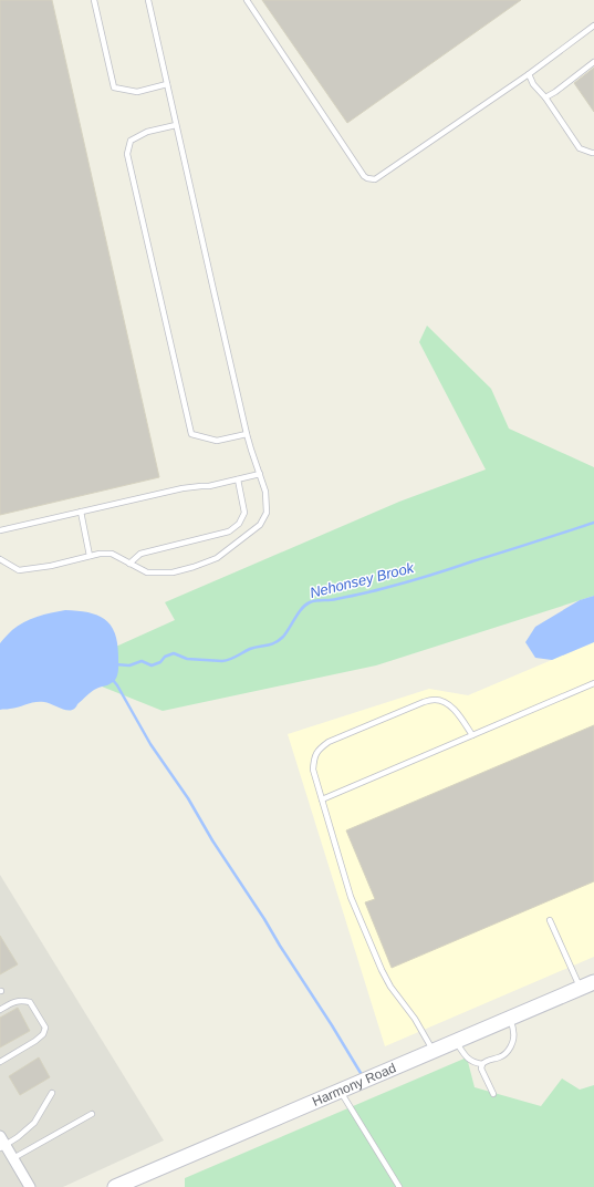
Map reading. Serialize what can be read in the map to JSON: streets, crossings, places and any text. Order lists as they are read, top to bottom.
{
  "streets": {
    "main road": ["Harmony Road"]
  },
  "water": ["Nehonsey Brook"]
}
